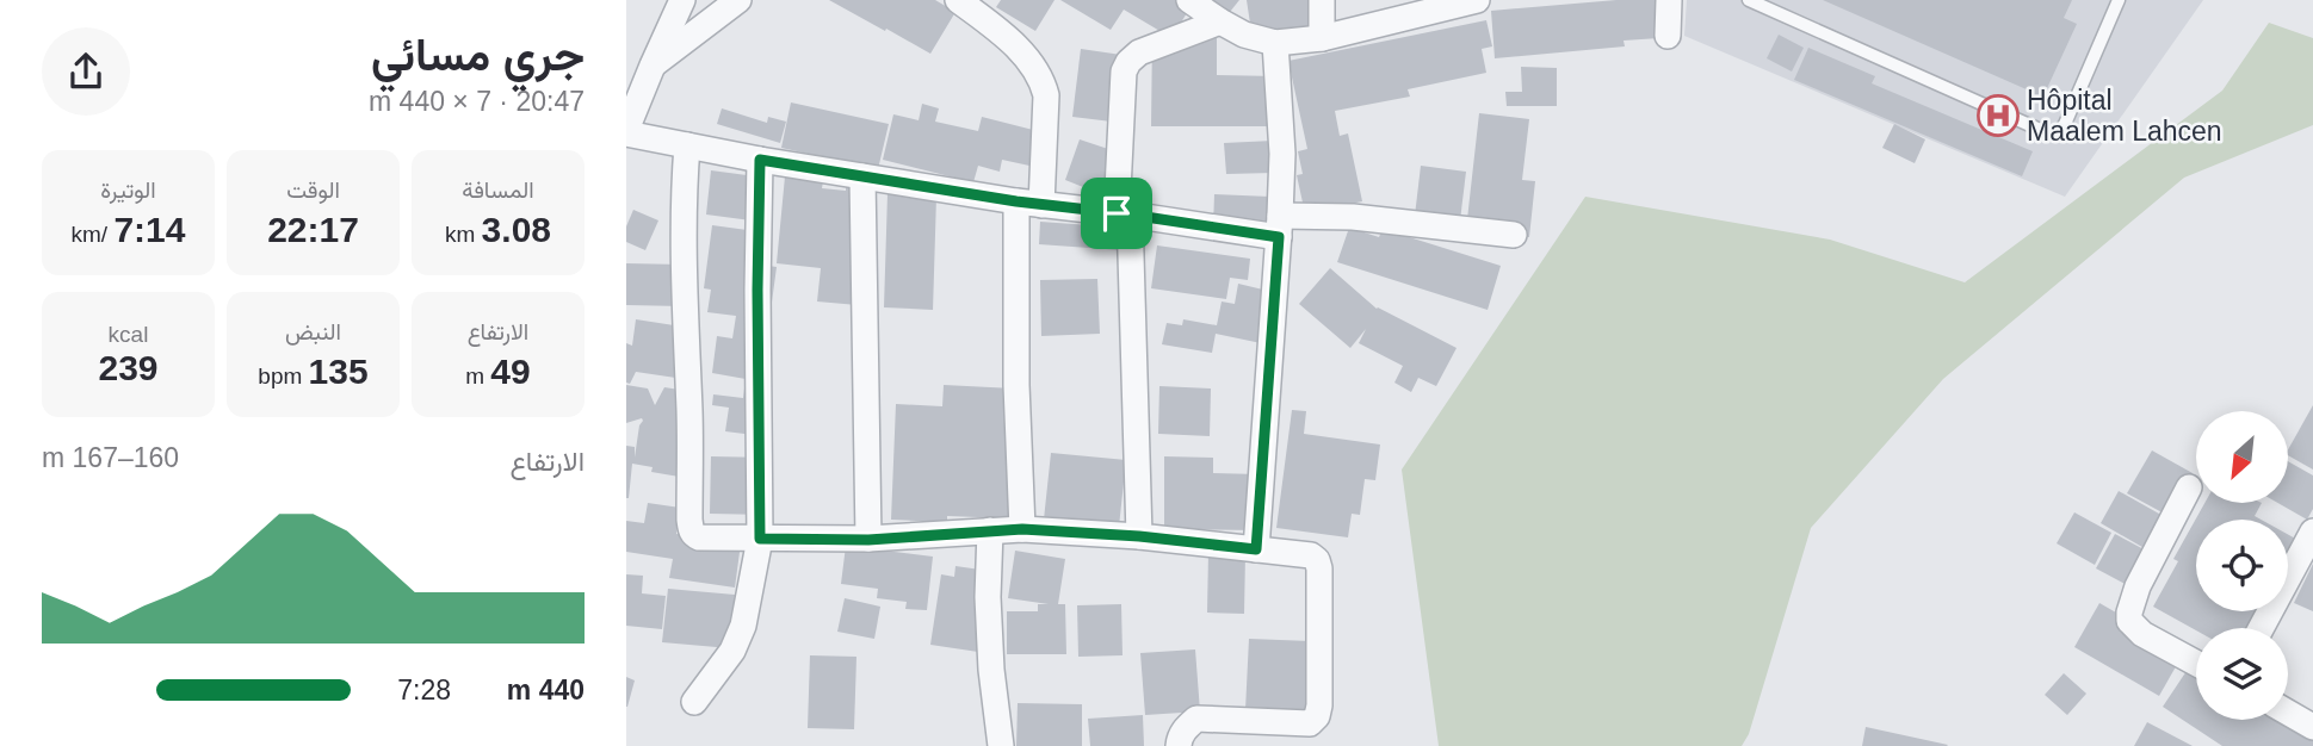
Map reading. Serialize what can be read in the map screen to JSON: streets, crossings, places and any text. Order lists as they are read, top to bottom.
{
  "places": {
    "hospital": ["Hôpital Maalem Lahcen"]
  },
  "north": "bottom left",
  "page": {
    "heading": ["جري مسائي", "20:47 · 7 × 440 m"],
    "stats": [
      ["المسافة", "3.08 km"],
      ["الوقت", "22:17"],
      ["الوتيرة", "7:14 /km"],
      ["الارتفاع", "49 m"],
      ["النبض", "135 bpm"],
      ["kcal", "239"]
    ],
    "chart": ["الارتفاع", "160–167 m"],
    "list": [
      {
        "name": "440 m",
        "note": "7:28"
      }
    ]
  }
}
